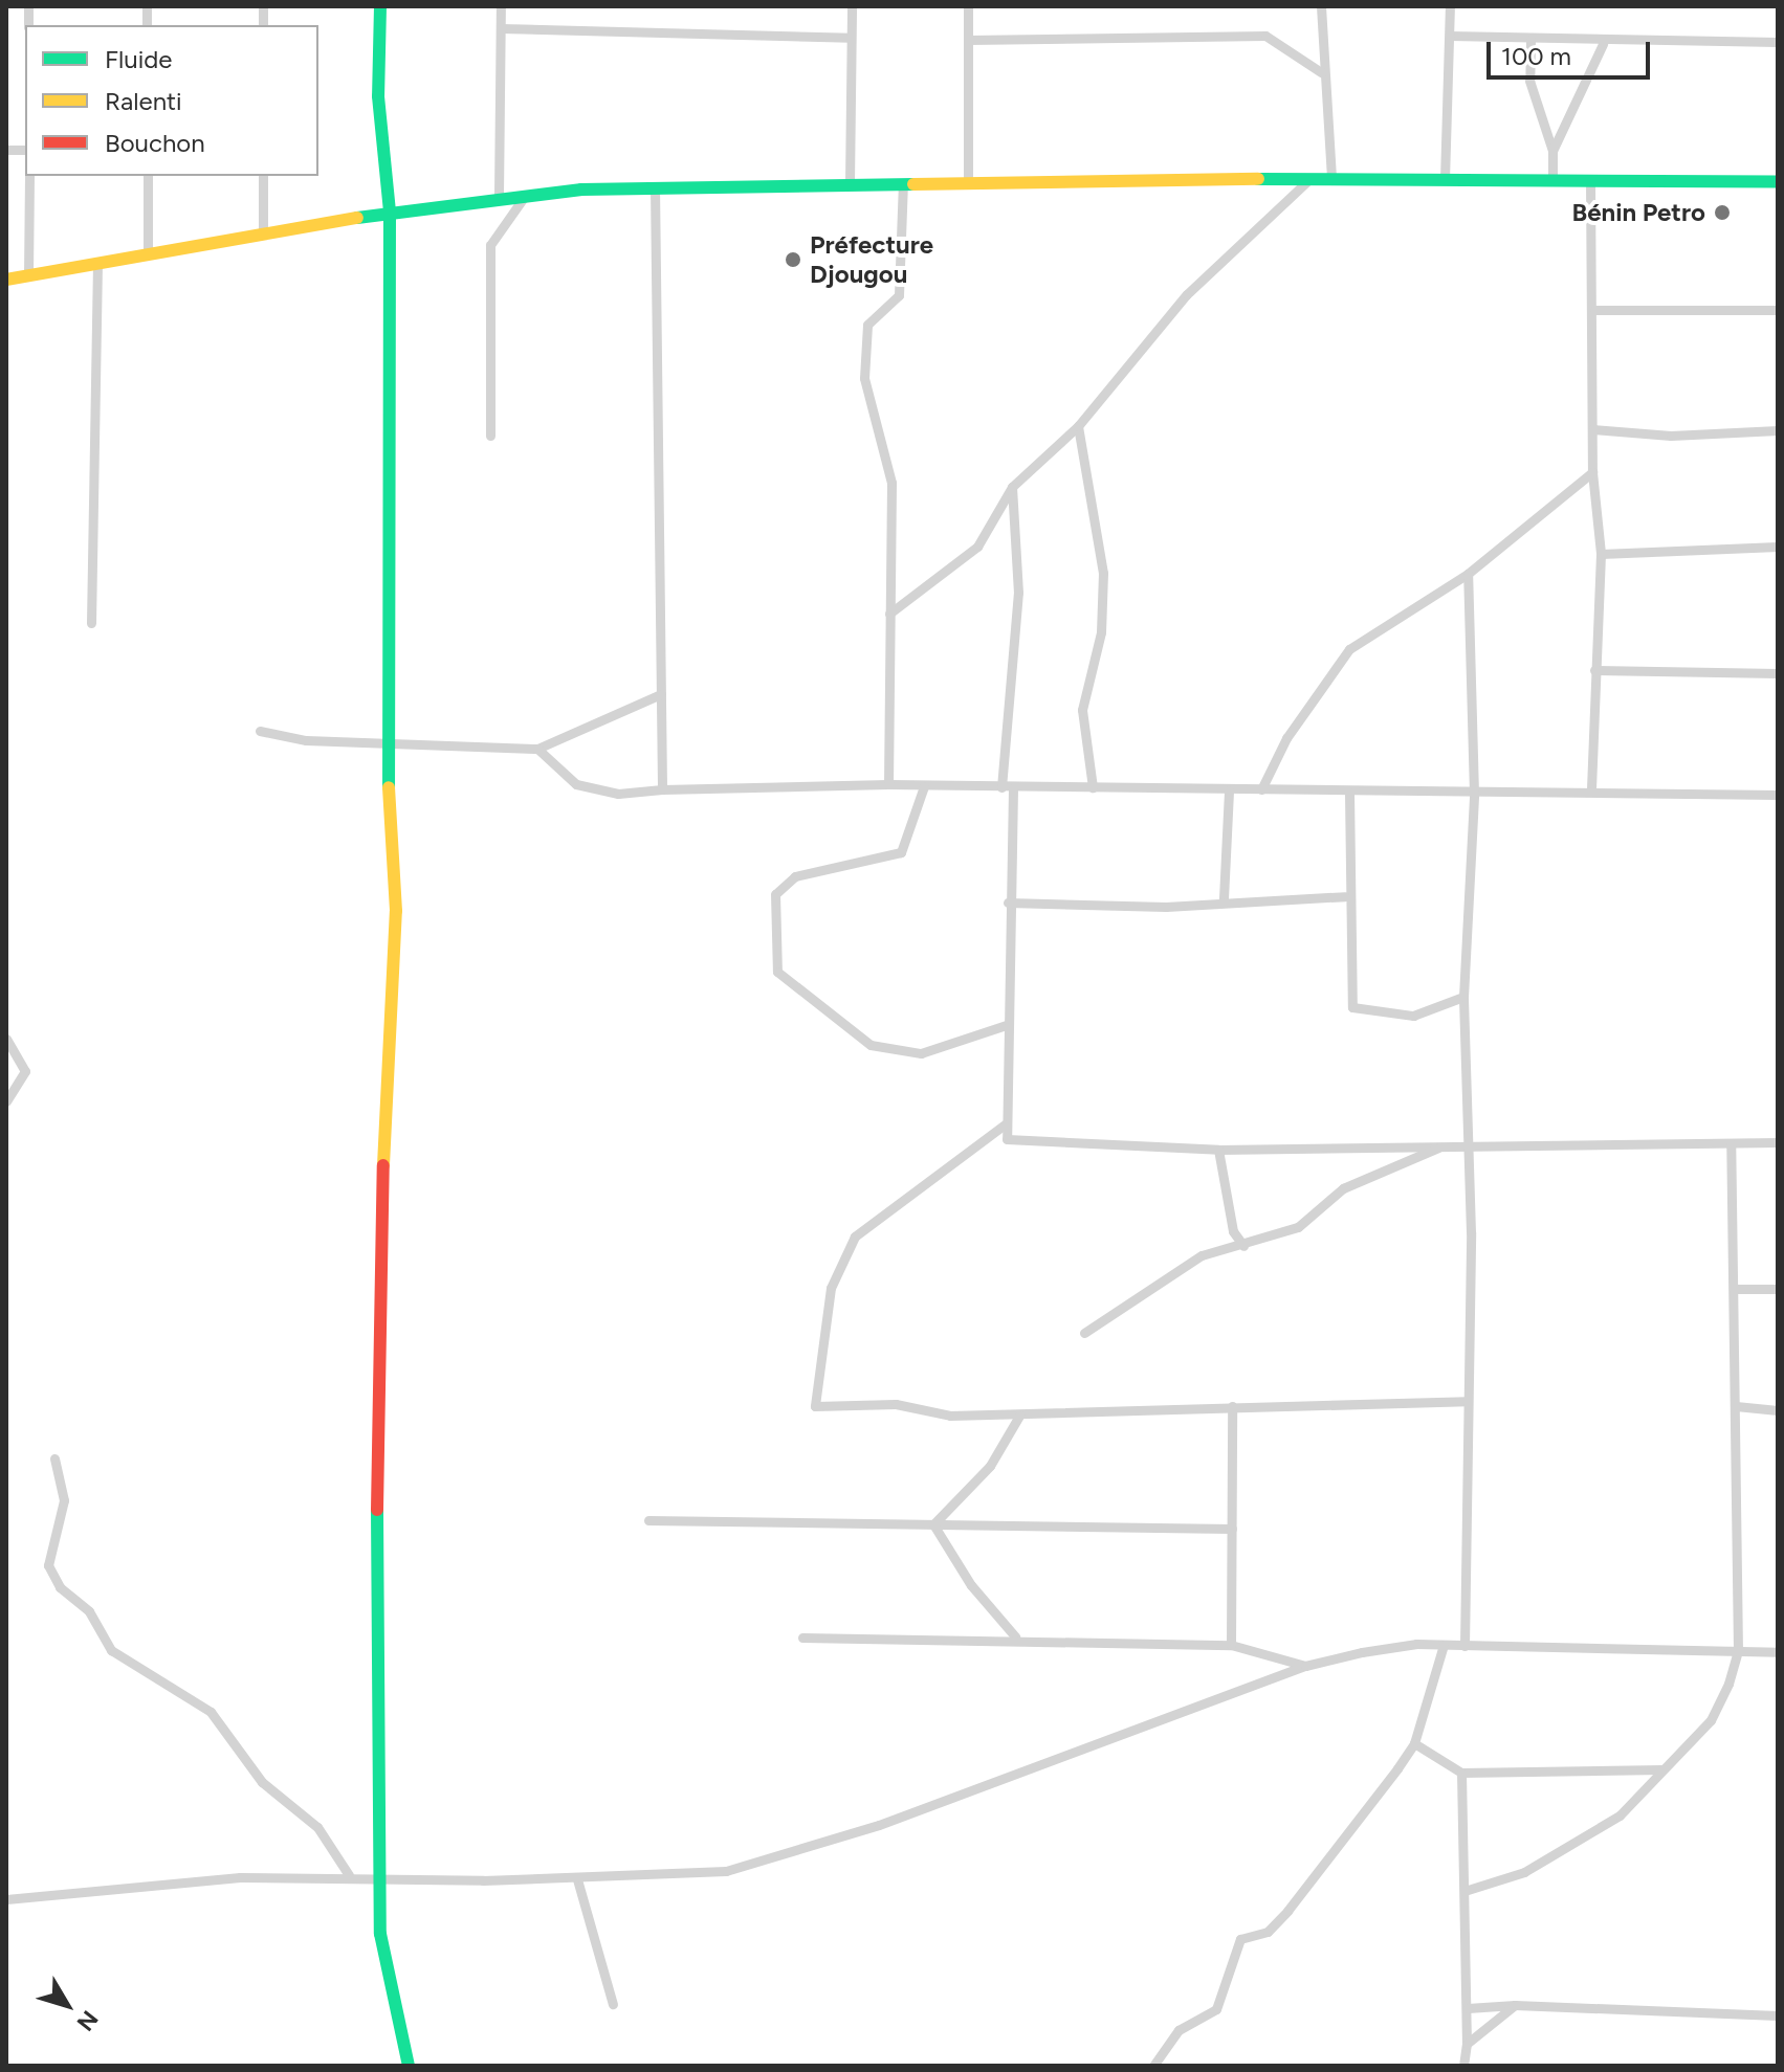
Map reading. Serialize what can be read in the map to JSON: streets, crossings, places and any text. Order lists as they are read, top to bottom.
{
  "places": ["Bénin Petro", "Préfecture Djougou"],
  "legend": ["Fluide", "Ralenti", "Bouchon"],
  "scale_bar": "100 m",
  "north": "bottom right"
}
